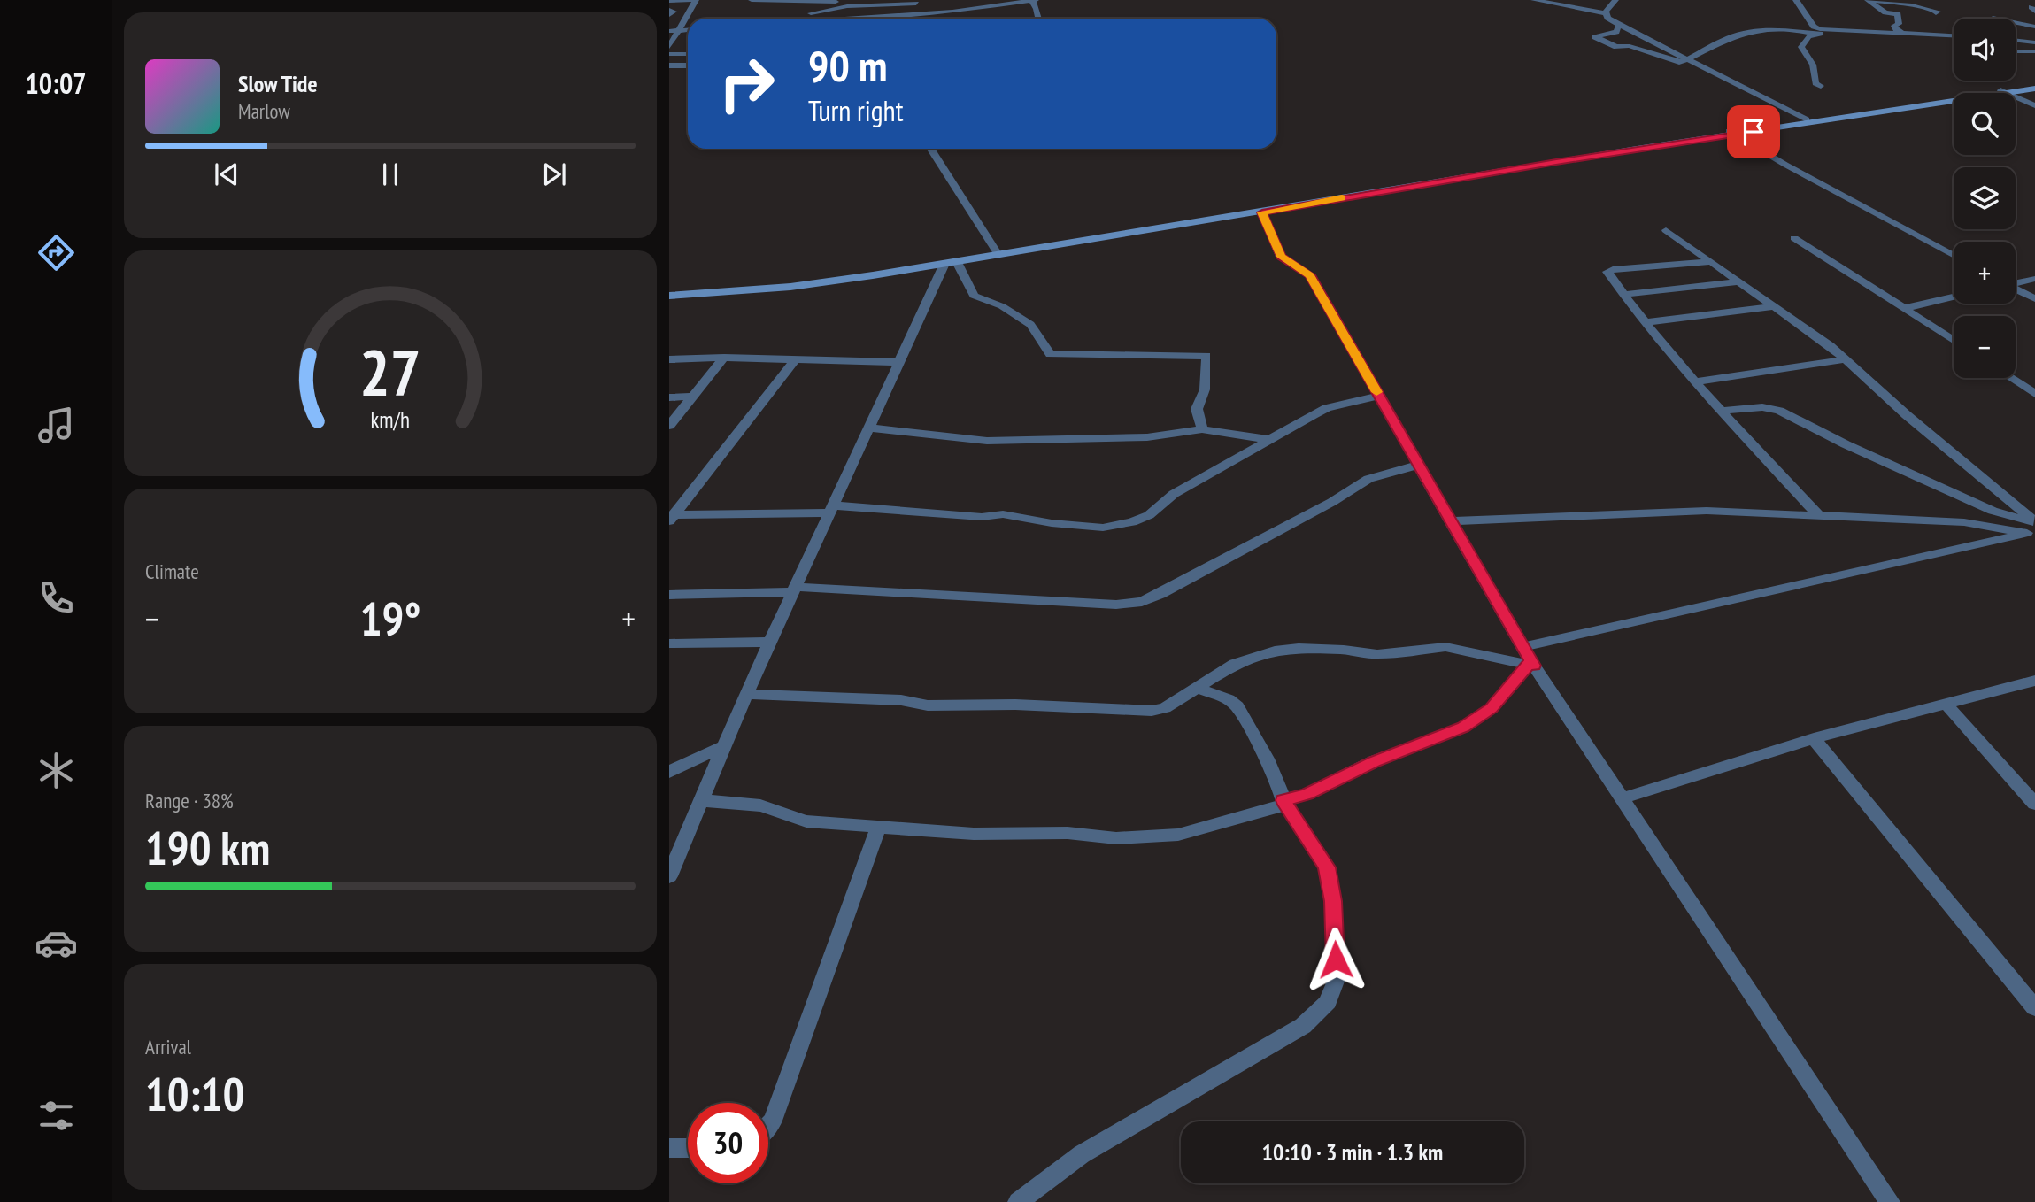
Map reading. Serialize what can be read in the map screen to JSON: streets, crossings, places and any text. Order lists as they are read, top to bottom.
{
  "page": {
    "tabs": "10:07",
    "map_buttons": ["+", "−"],
    "turn": ["90 m", "Turn right"],
    "song": ["Slow Tide", "Marlow"],
    "tile": [
      "Climate",
      ["Range · 38%", "190 km"],
      ["Arrival", "10:10"]
    ],
    "heat": ["−", "19°", "+"],
    "limit": "30",
    "trip": "10:10 · 3 min · 1.3 km",
    "gauge": ["27", "km/h"]
  }
}
